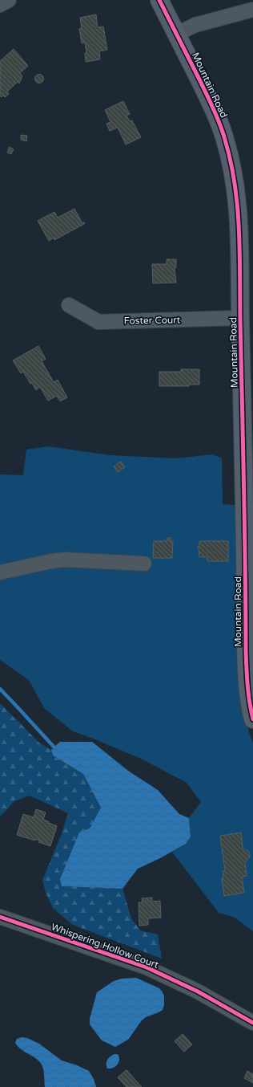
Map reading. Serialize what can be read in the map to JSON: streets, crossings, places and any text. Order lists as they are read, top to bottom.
{
  "streets": {
    "main road": ["Mountain Road"],
    "street": ["Foster Court", "Whispering Hollow Court"]
  },
  "crossings": [
    ["Mountain Road", "Foster Court"]
  ]
}
